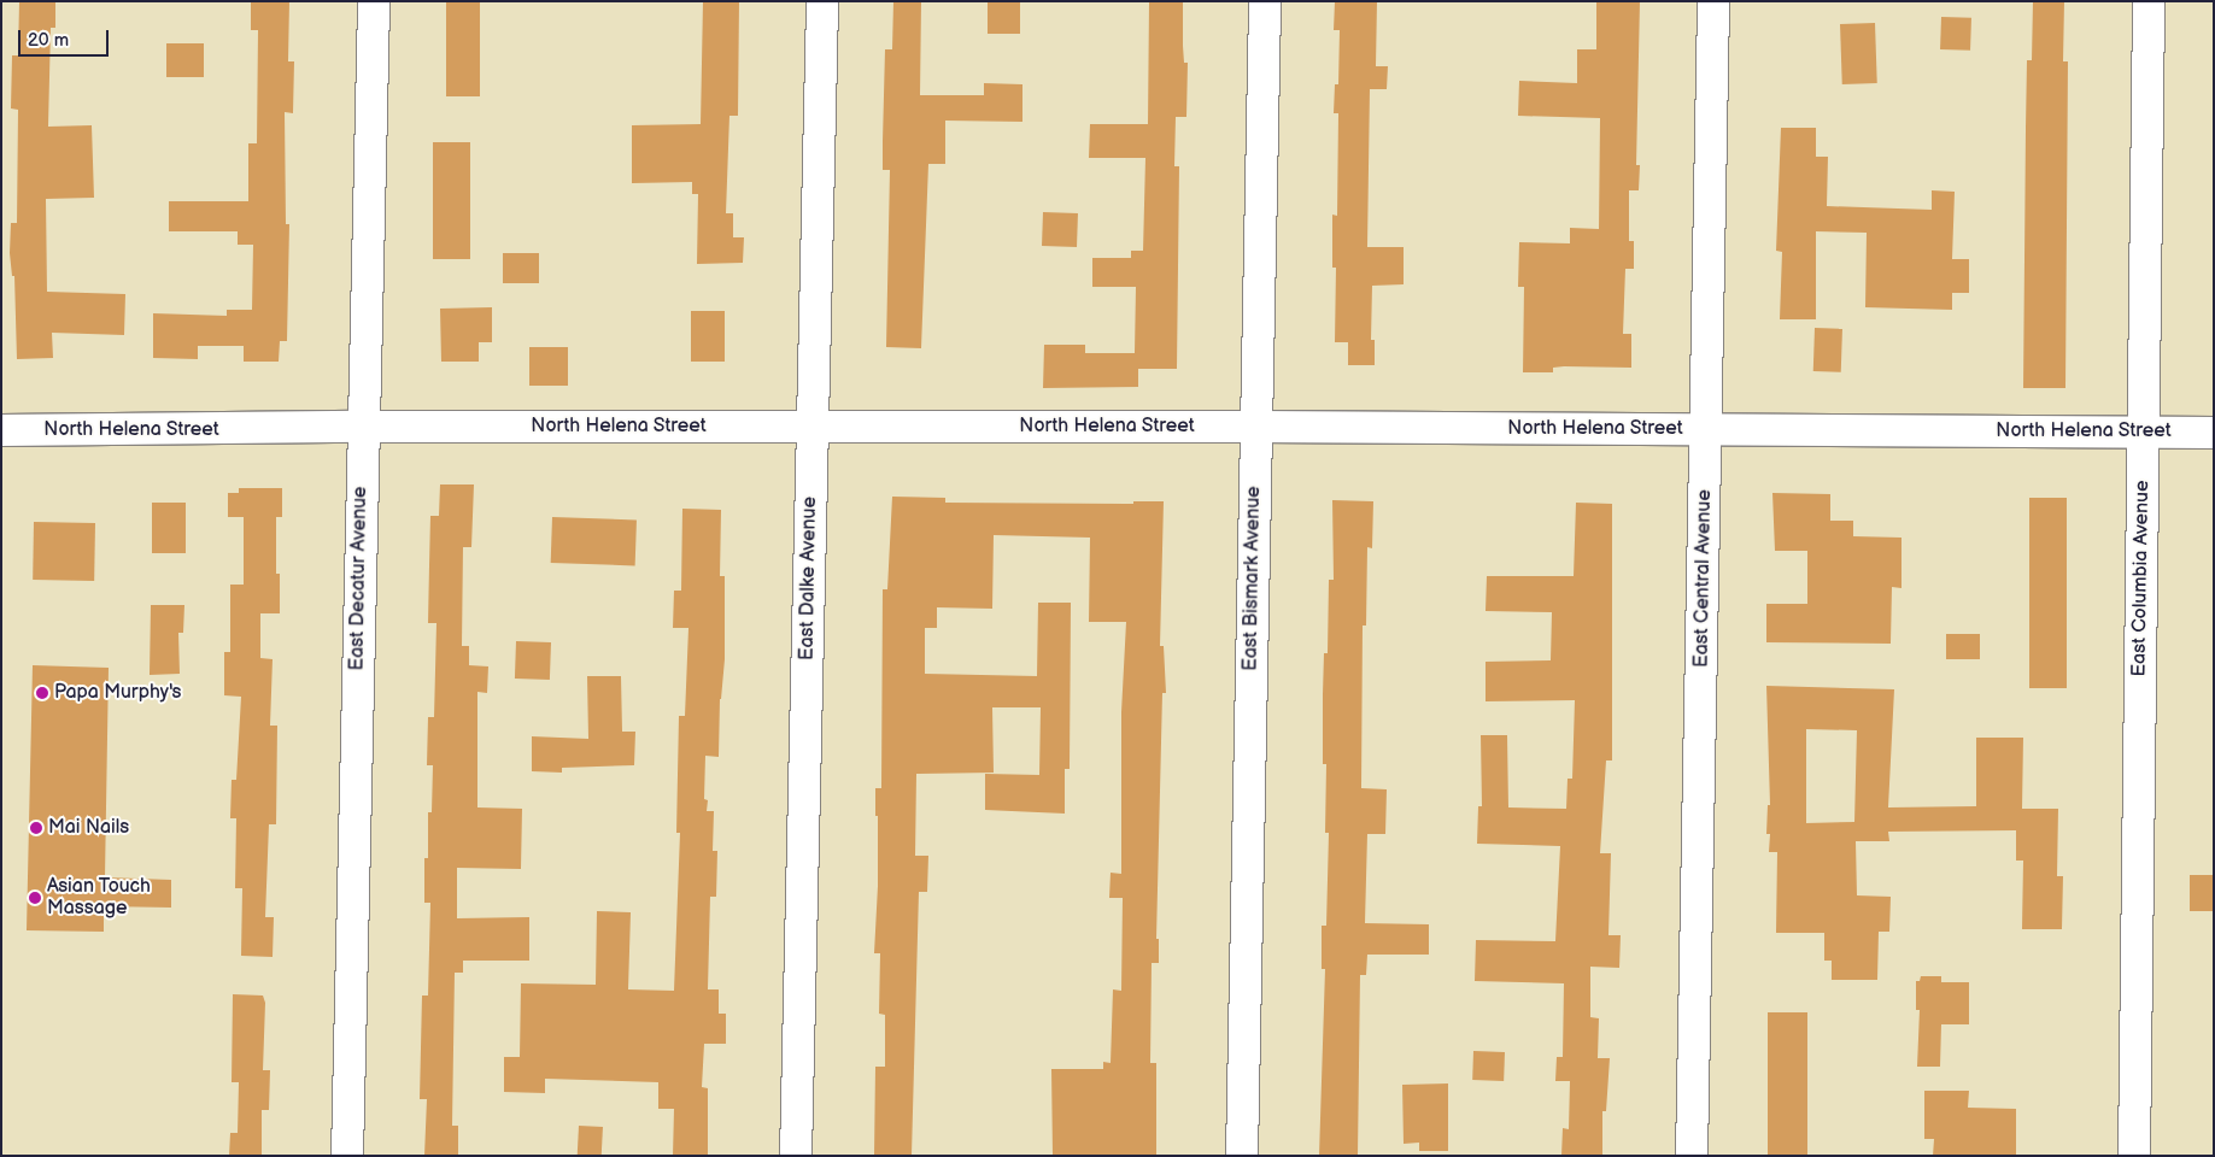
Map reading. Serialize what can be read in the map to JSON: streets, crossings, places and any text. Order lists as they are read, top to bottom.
{
  "streets": {
    "street": [
      "North Helena Street",
      "East Decatur Avenue",
      "East Dalke Avenue",
      "East Bismark Avenue",
      "East Central Avenue",
      "East Columbia Avenue"
    ]
  },
  "crossings": [
    ["North Helena Street", "East Decatur Avenue"],
    ["North Helena Street", "East Dalke Avenue"],
    ["North Helena Street", "East Bismark Avenue"],
    ["North Helena Street", "East Central Avenue"],
    ["North Helena Street", "East Columbia Avenue"]
  ],
  "places": ["Papa Murphy's", "Mai Nails", "Asian Touch Massage"],
  "scale_bar": "20 m"
}
